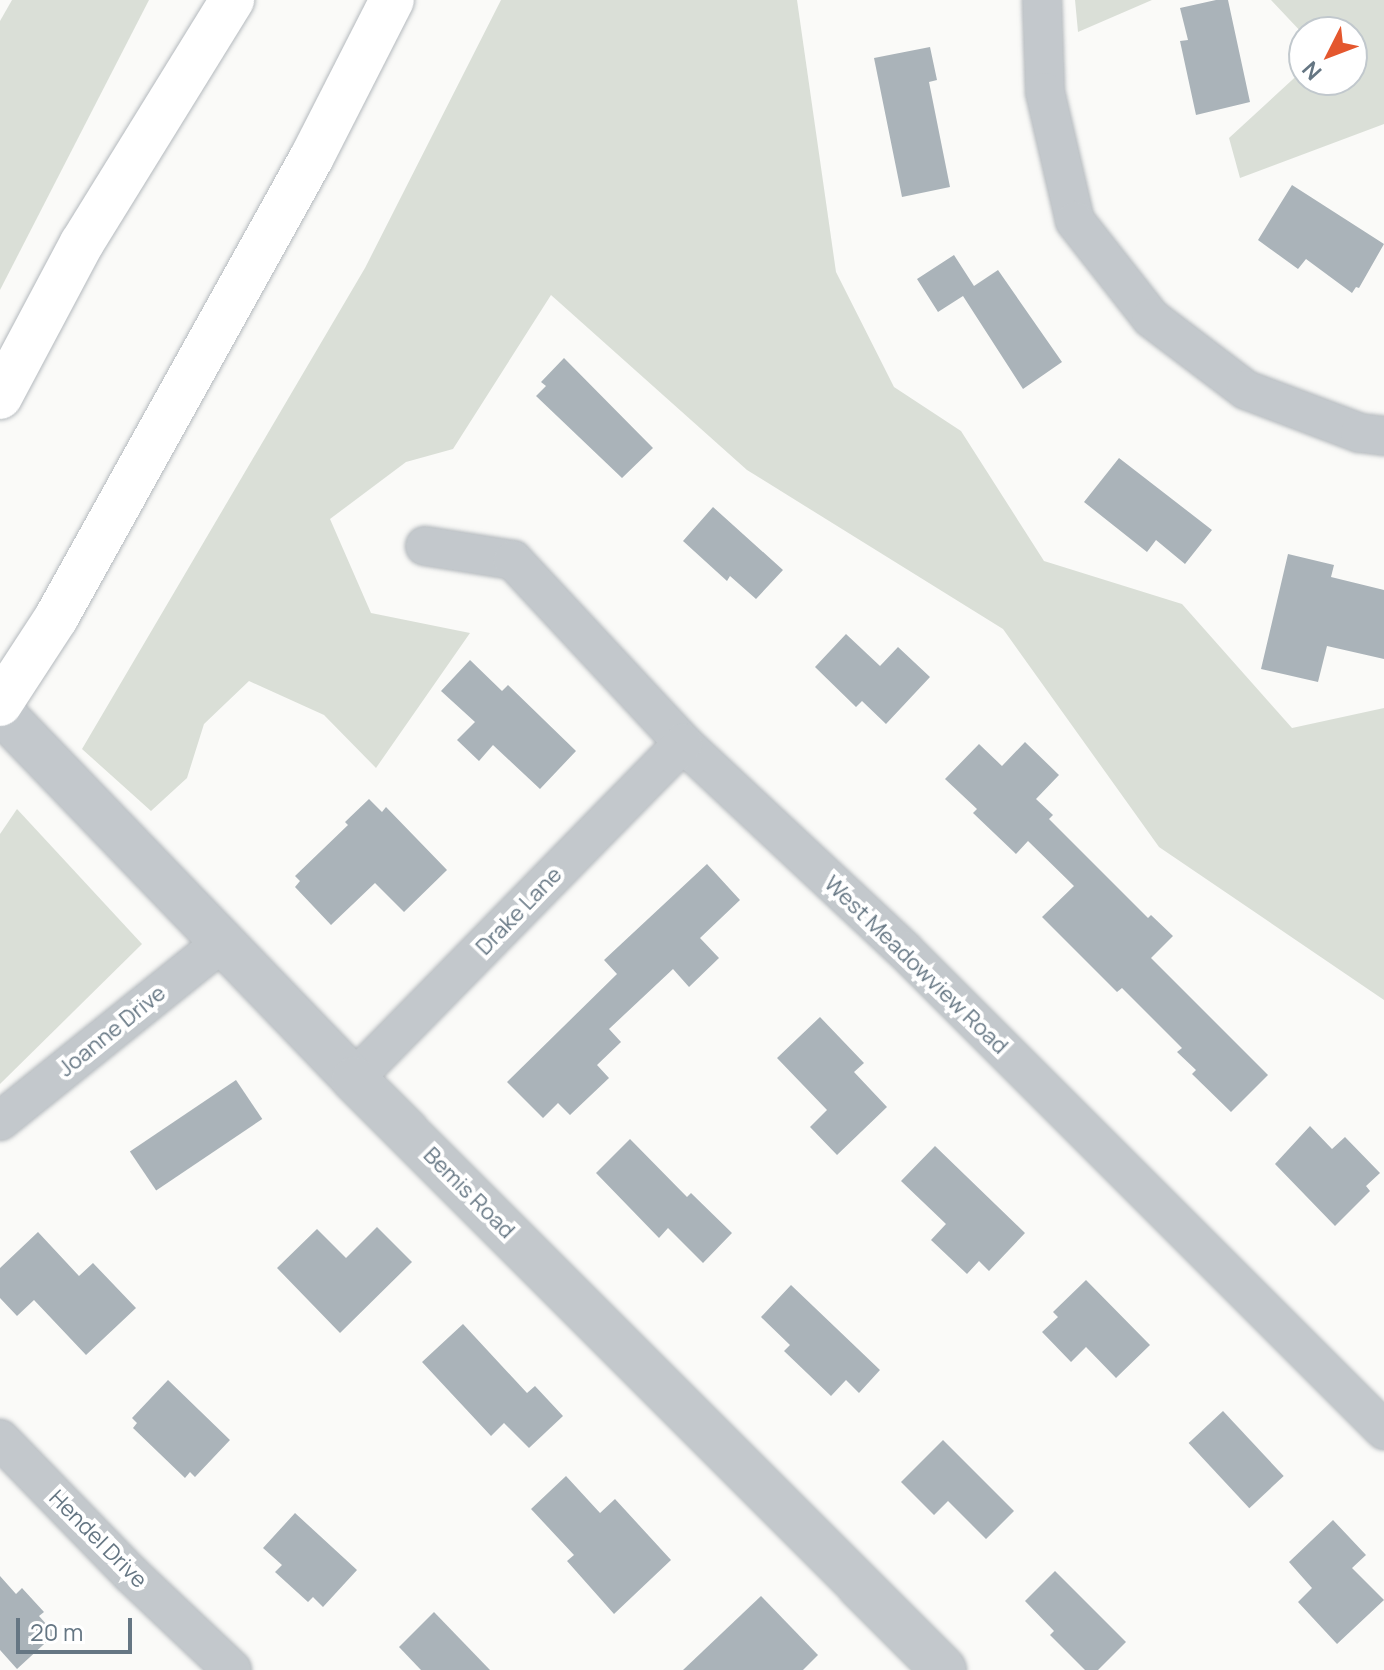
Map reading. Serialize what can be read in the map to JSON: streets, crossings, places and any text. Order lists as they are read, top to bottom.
{
  "streets": {
    "street": [
      "Drake Lane",
      "West Meadowview Road",
      "Joanne Drive",
      "Bemis Road",
      "Hendel Drive"
    ]
  },
  "crossings": [
    ["Drake Lane", "West Meadowview Road"],
    ["Drake Lane", "Bemis Road"],
    ["Joanne Drive", "Bemis Road"]
  ],
  "scale_bar": "20 m",
  "north": "bottom left"
}
